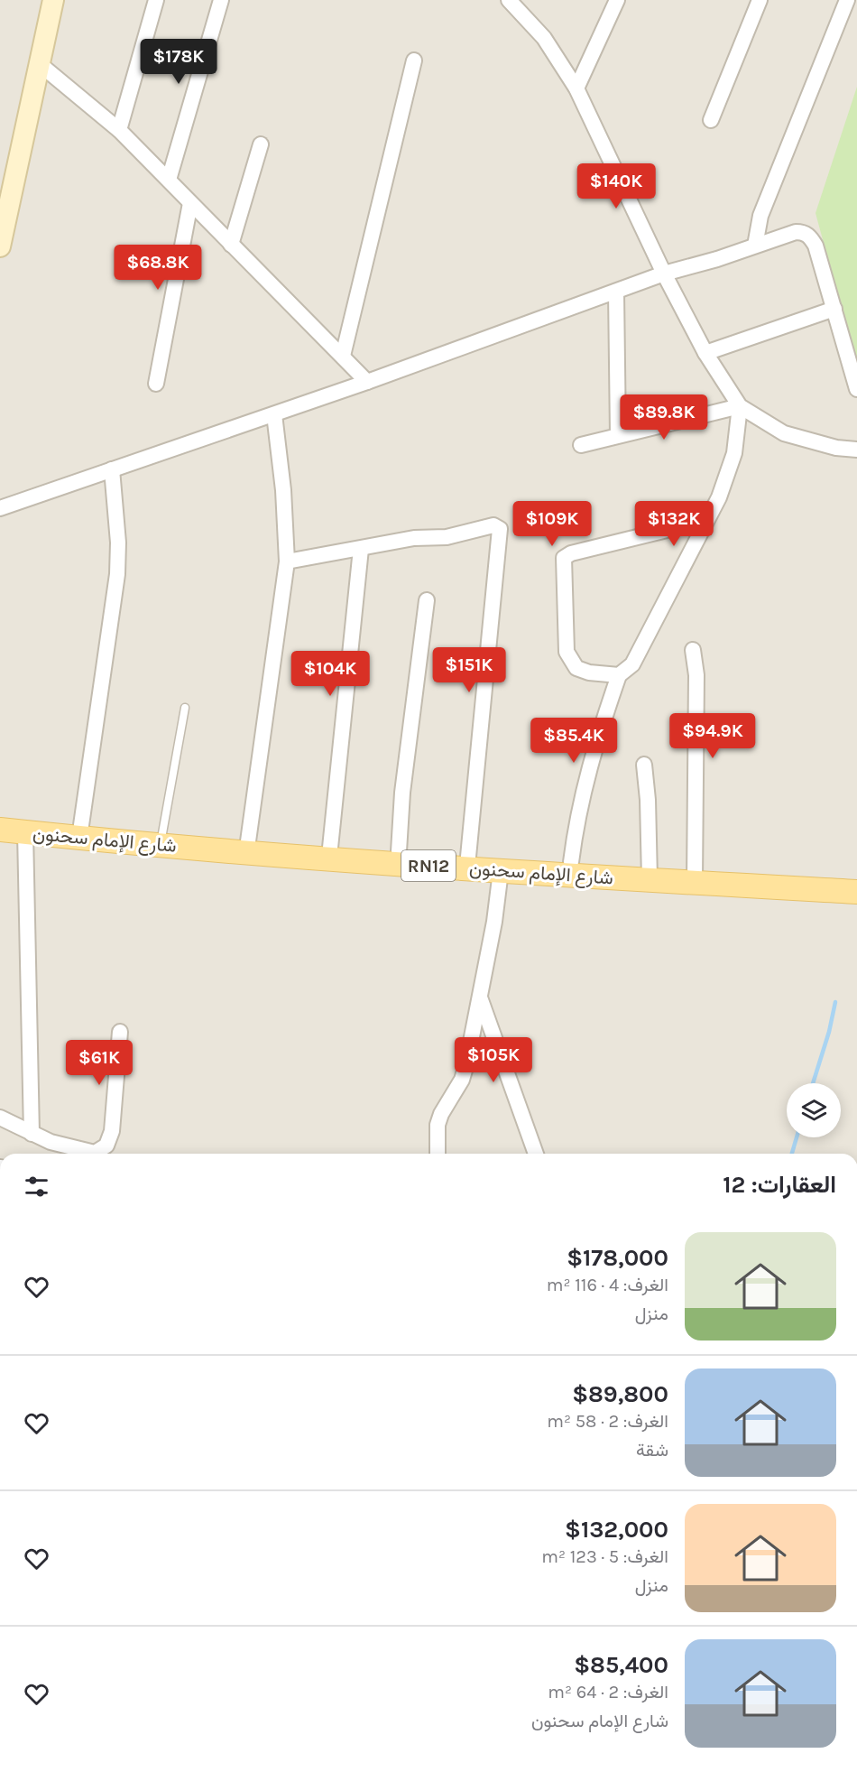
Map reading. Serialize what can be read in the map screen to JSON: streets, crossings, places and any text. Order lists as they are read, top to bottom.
{
  "streets": {
    "main road": ["شارع الإمام سحنون", "RN12"]
  },
  "page": {
    "price": [
      "$178K",
      "$140K",
      "$68.8K",
      "$89.8K",
      "$109K",
      "$132K",
      "$151K",
      "$104K",
      "$94.9K",
      "$85.4K",
      "$105K",
      "$61K"
    ],
    "heading": "العقارات: 12",
    "list": [
      {
        "name": "$178,000",
        "note": "الغرف: 4 · 116 m² · منزل"
      },
      {
        "name": "$89,800",
        "note": "الغرف: 2 · 58 m² · شقة"
      },
      {
        "name": "$132,000",
        "note": "الغرف: 5 · 123 m² · منزل"
      },
      {
        "name": "$85,400",
        "note": "الغرف: 2 · 64 m² · شارع الإمام سحنون"
      }
    ]
  }
}
